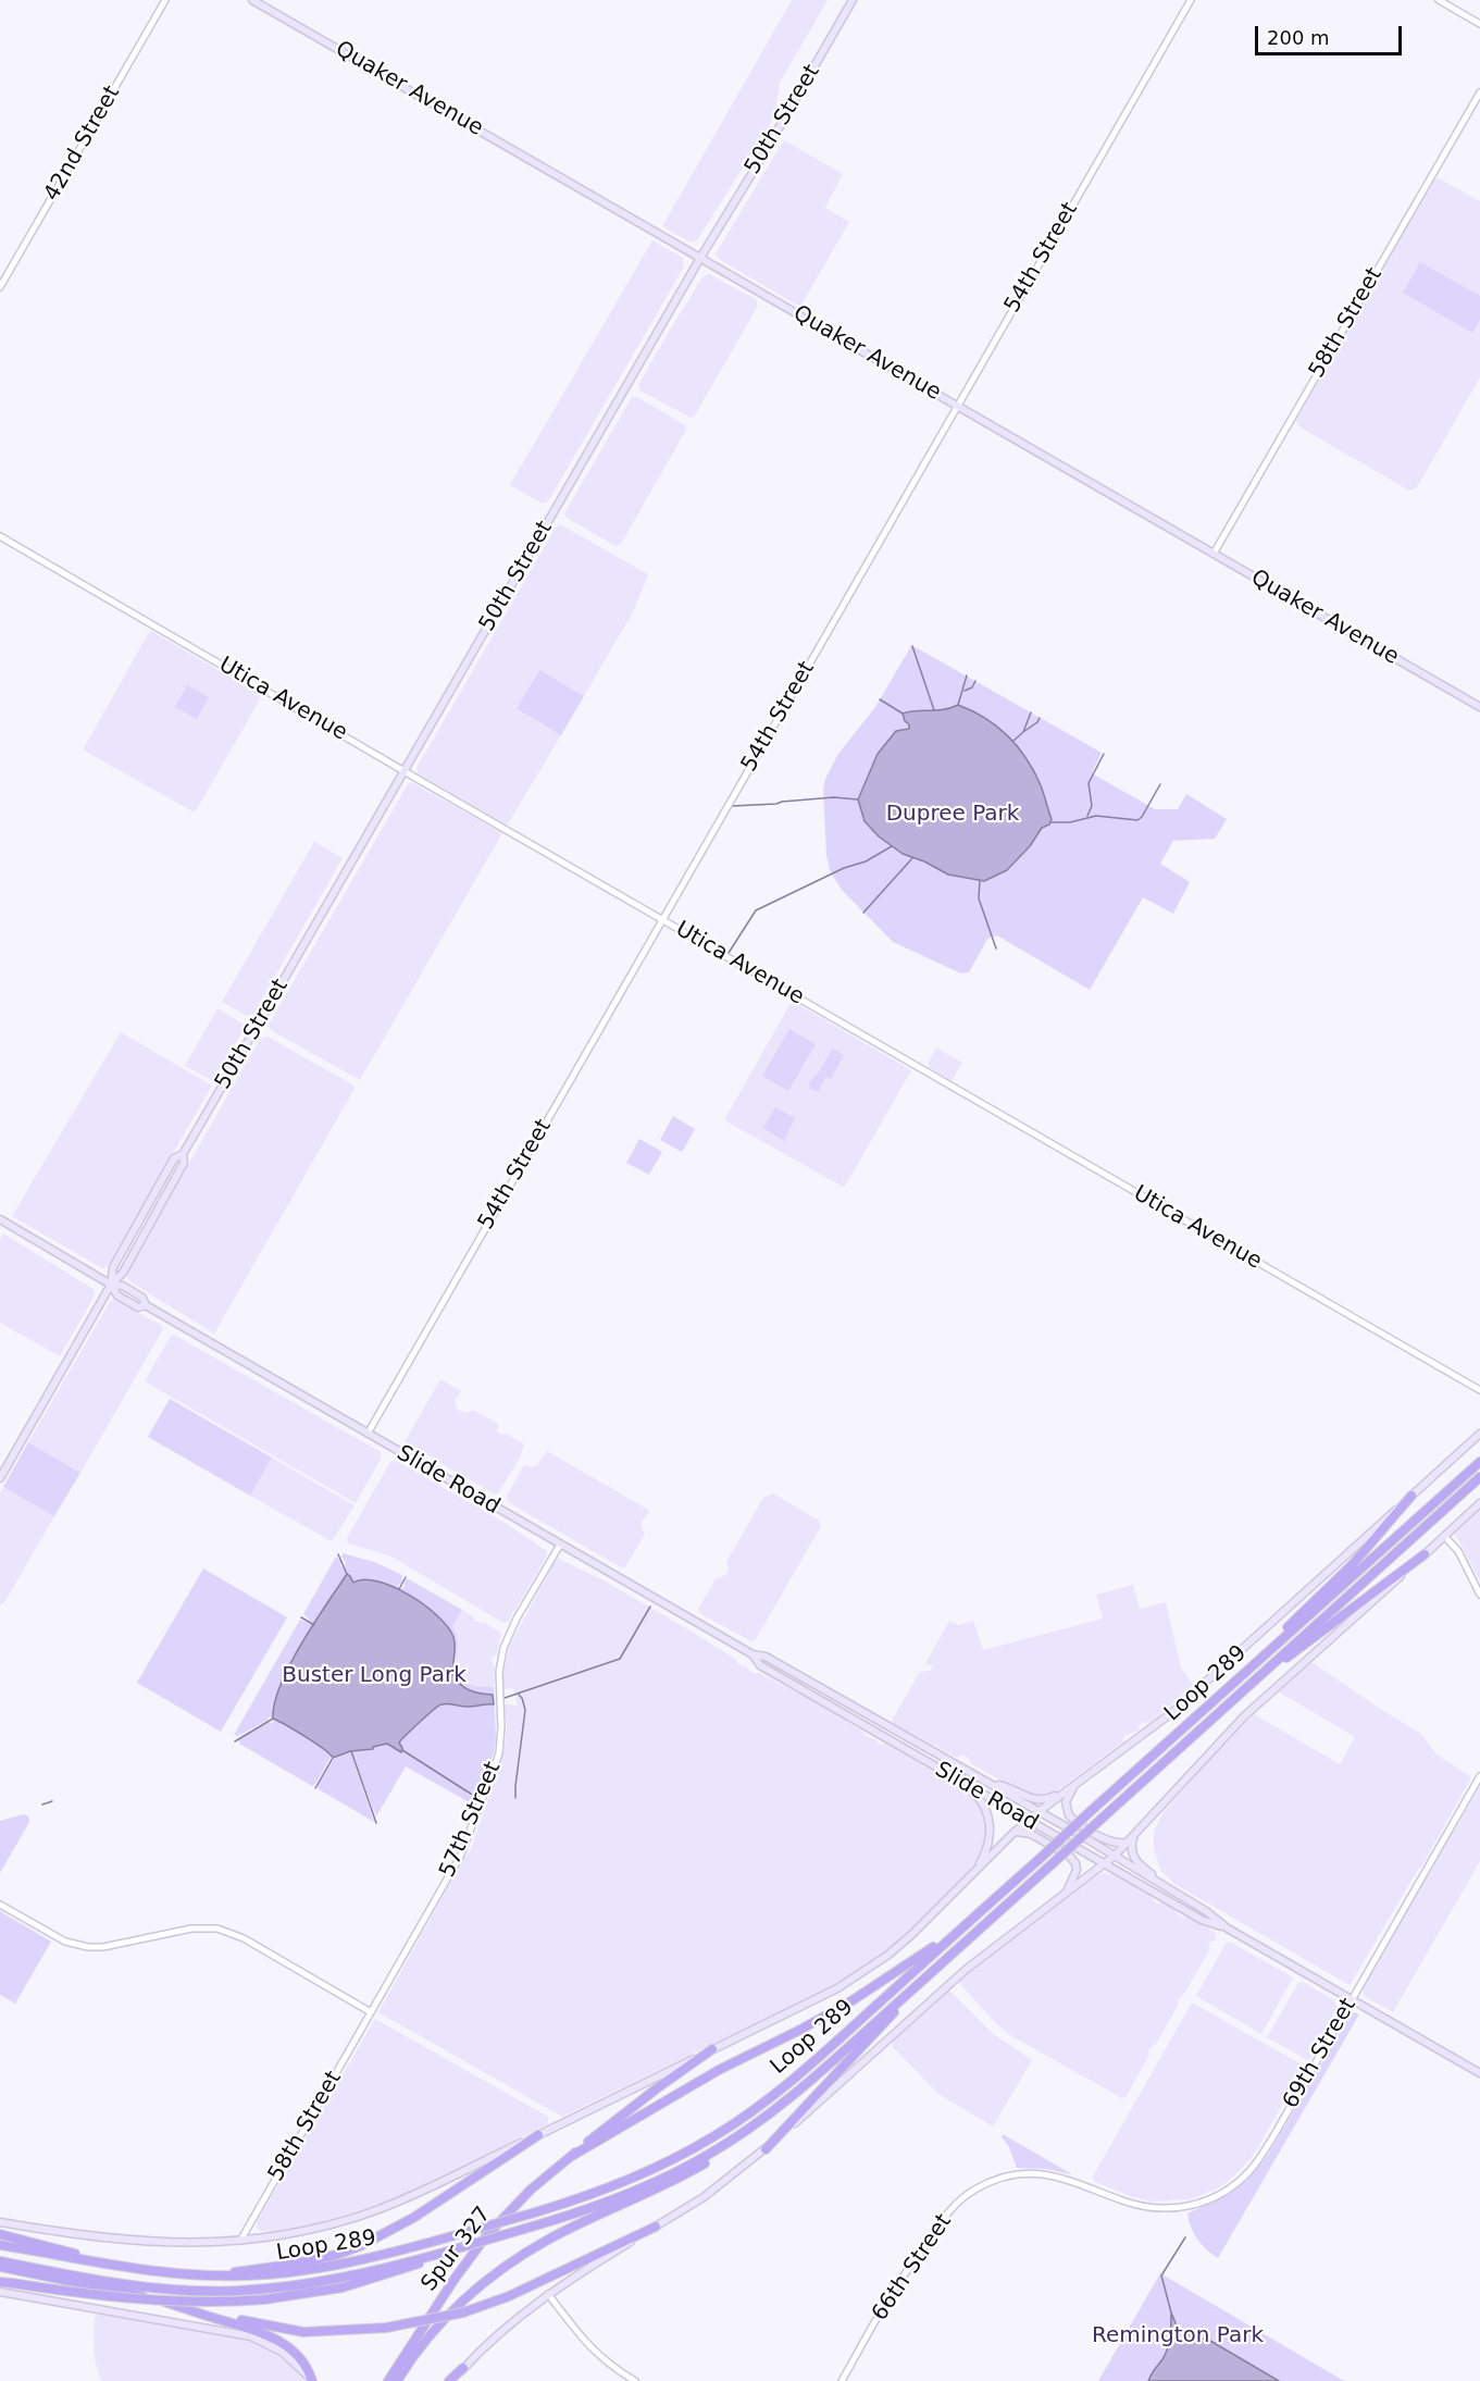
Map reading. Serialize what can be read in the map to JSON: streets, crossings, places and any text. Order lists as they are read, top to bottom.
{
  "streets": {
    "highway": ["Loop 289", "Spur 327"],
    "main road": ["Quaker Avenue", "50th Street", "Slide Road"],
    "street": [
      "42nd Street",
      "54th Street",
      "58th Street",
      "Utica Avenue",
      "57th Street",
      "69th Street",
      "66th Street"
    ]
  },
  "crossings": [
    ["Quaker Avenue", "50th Street"],
    ["Quaker Avenue", "54th Street"],
    ["Quaker Avenue", "58th Street"],
    ["50th Street", "Utica Avenue"],
    ["50th Street", "Slide Road"],
    ["54th Street", "Utica Avenue"],
    ["54th Street", "Slide Road"],
    ["58th Street", "57th Street"],
    ["Slide Road", "57th Street"],
    ["Slide Road", "69th Street"],
    ["69th Street", "66th Street"]
  ],
  "parks": ["Dupree Park", "Buster Long Park", "Remington Park"],
  "scale_bar": "200 m"
}
